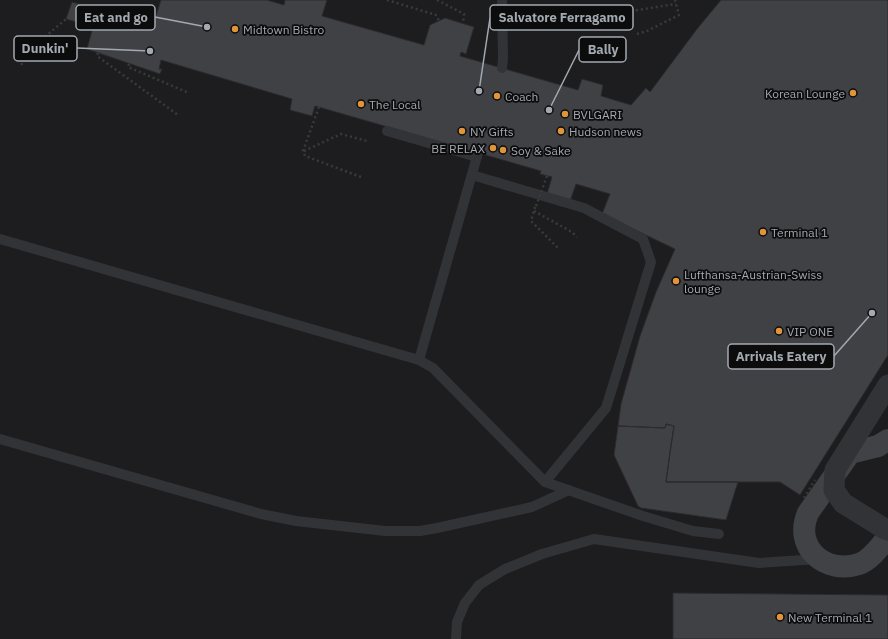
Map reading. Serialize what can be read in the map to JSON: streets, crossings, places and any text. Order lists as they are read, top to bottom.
{
  "places": [
    "Eat and go",
    "Midtown Bistro",
    "Dunkin'",
    "Salvatore Ferragamo",
    "Korean Lounge",
    "Coach",
    "The Local",
    "Bally",
    "BVLGARI",
    "NY Gifts",
    "Hudson news",
    "BE RELAX",
    "Soy & Sake",
    "Terminal 1",
    "Lufthansa-Austrian-Swiss lounge",
    "Arrivals Eatery",
    "VIP ONE",
    "New Terminal 1"
  ]
}
